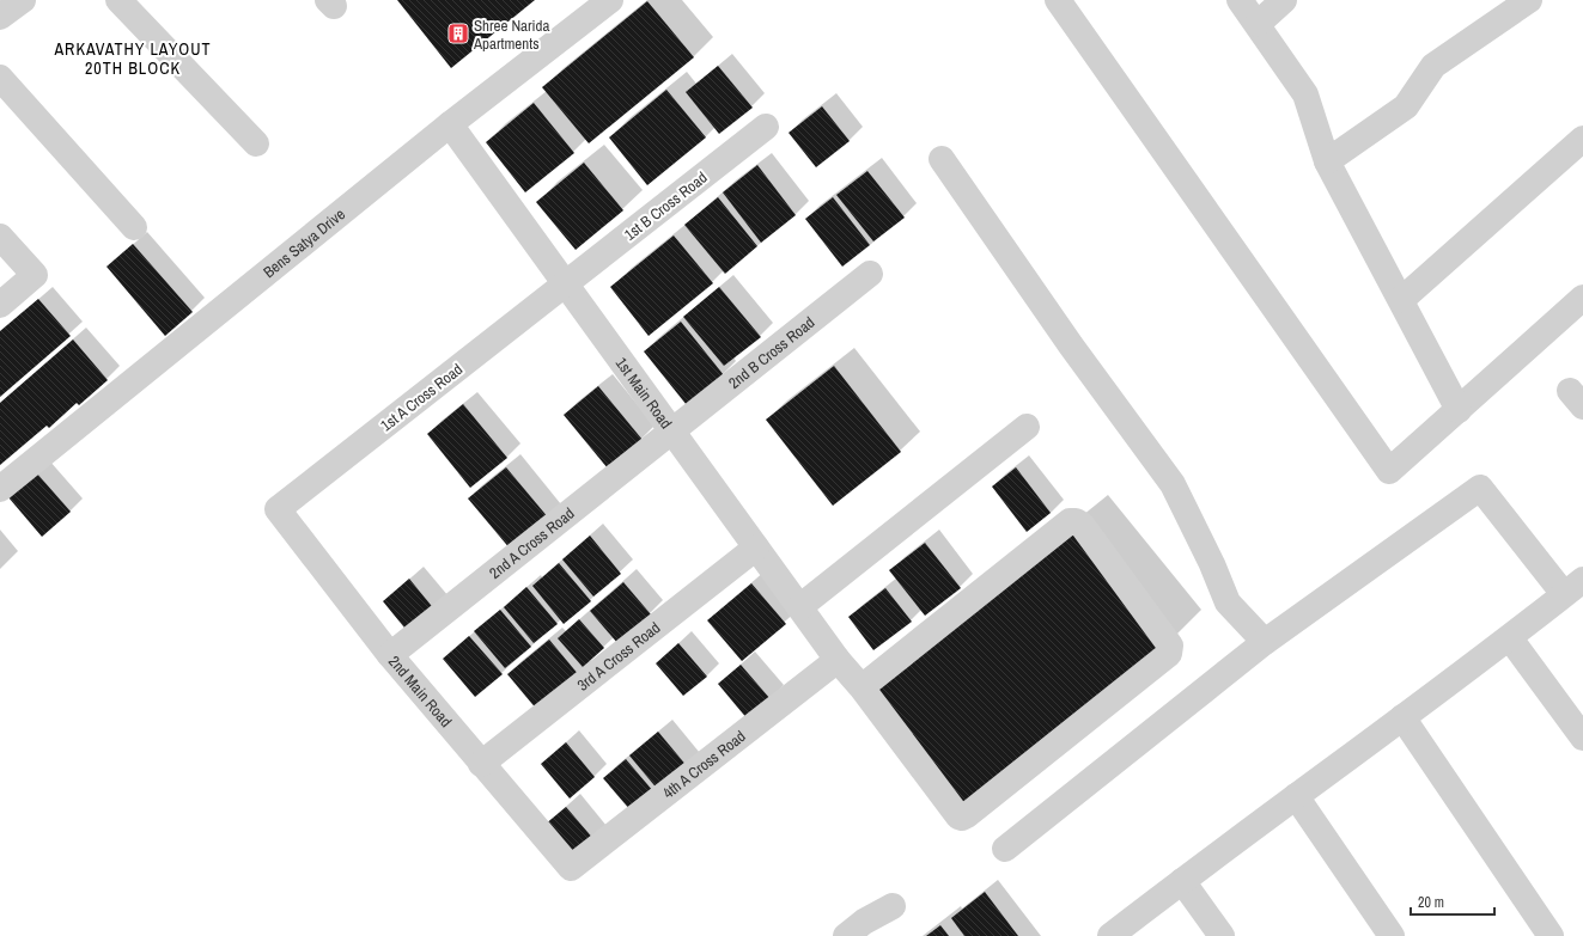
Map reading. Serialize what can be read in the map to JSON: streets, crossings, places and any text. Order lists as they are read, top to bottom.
{
  "streets": {
    "street": [
      "1st B Cross Road",
      "Bens Satya Drive",
      "2nd B Cross Road",
      "1st Main Road",
      "1st A Cross Road",
      "2nd A Cross Road",
      "3rd A Cross Road",
      "2nd Main Road",
      "4th A Cross Road"
    ]
  },
  "crossings": [
    ["1st B Cross Road", "1st Main Road"],
    ["1st B Cross Road", "1st A Cross Road"],
    ["Bens Satya Drive", "1st Main Road"],
    ["2nd B Cross Road", "1st Main Road"],
    ["2nd B Cross Road", "2nd A Cross Road"],
    ["1st Main Road", "1st A Cross Road"],
    ["1st Main Road", "2nd A Cross Road"],
    ["1st Main Road", "3rd A Cross Road"],
    ["1st Main Road", "4th A Cross Road"],
    ["1st A Cross Road", "2nd Main Road"],
    ["2nd A Cross Road", "2nd Main Road"],
    ["3rd A Cross Road", "2nd Main Road"],
    ["2nd Main Road", "4th A Cross Road"]
  ],
  "districts": ["ARKAVATHY LAYOUT 20TH BLOCK"],
  "places": {
    "building": ["Shree Narida Apartments"]
  },
  "scale_bar": "20 m"
}
